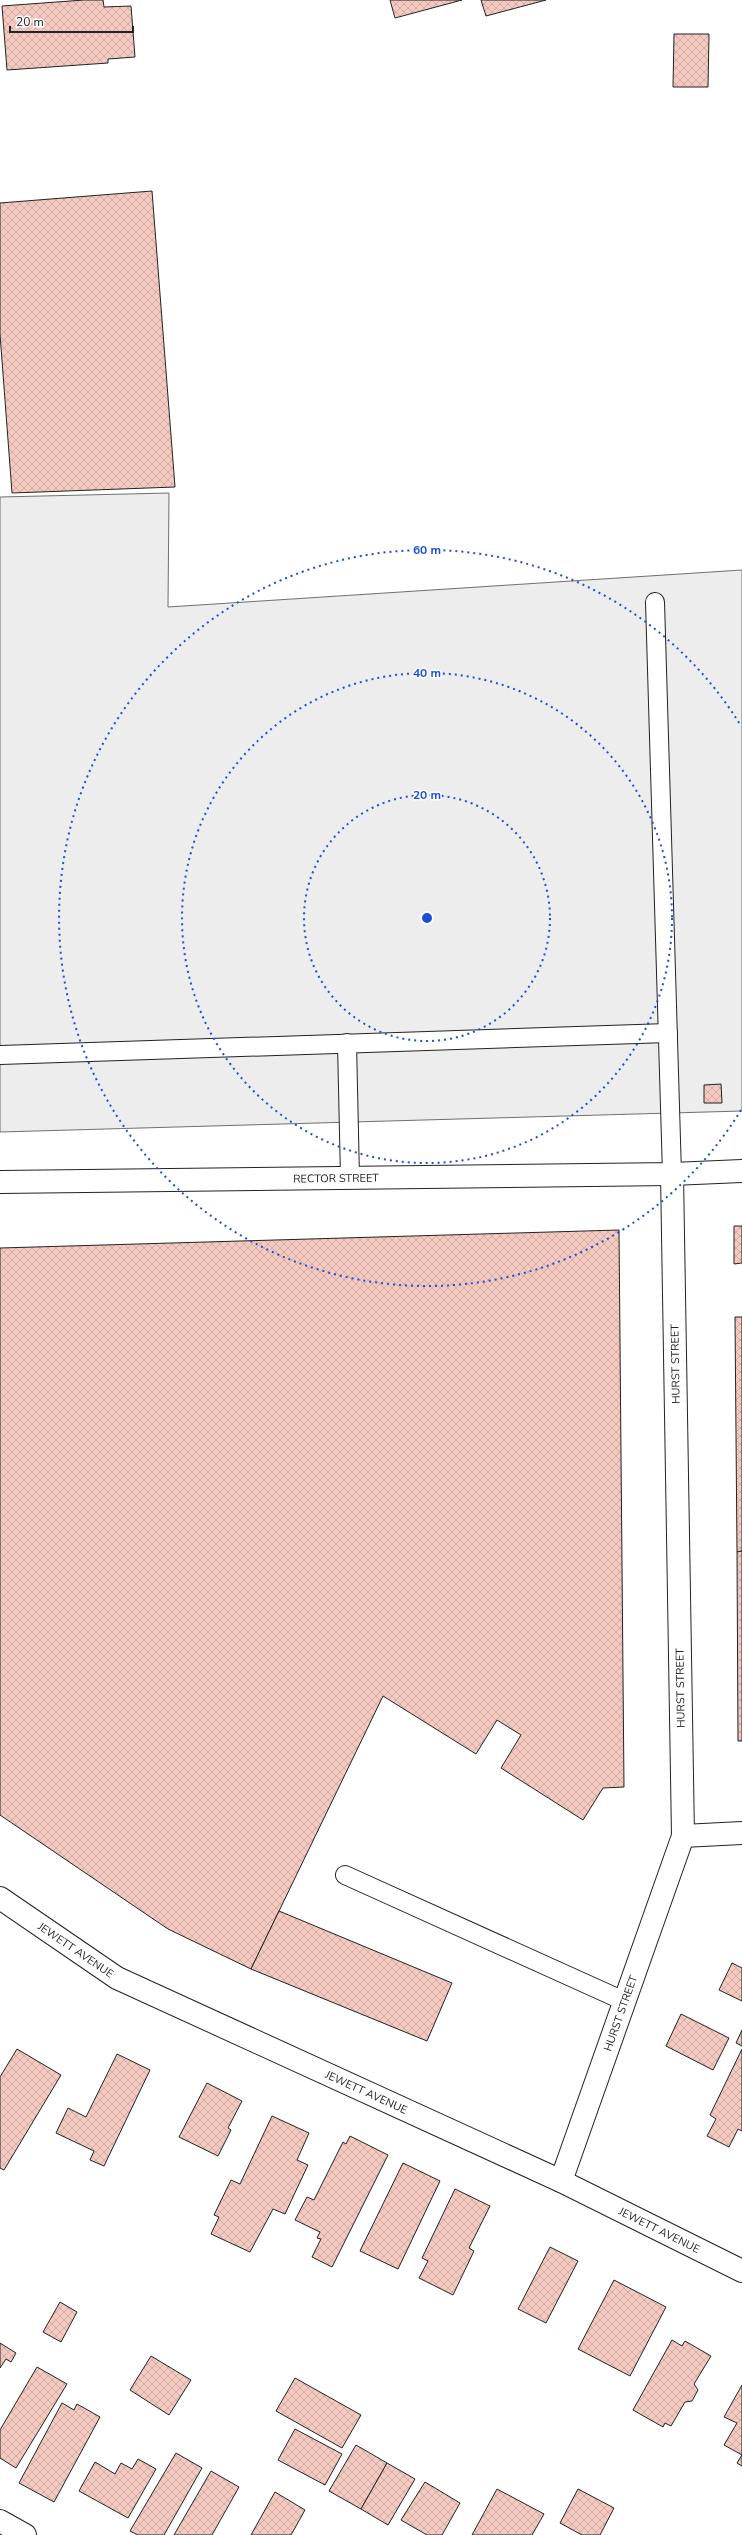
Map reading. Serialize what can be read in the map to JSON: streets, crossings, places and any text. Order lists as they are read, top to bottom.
{
  "streets": {
    "street": ["RECTOR STREET", "HURST STREET", "JEWETT AVENUE"]
  },
  "crossings": [
    ["RECTOR STREET", "HURST STREET"],
    ["HURST STREET", "JEWETT AVENUE"]
  ],
  "scale_bar": "20 m",
  "rings": ["60 m", "40 m", "20 m"]
}
